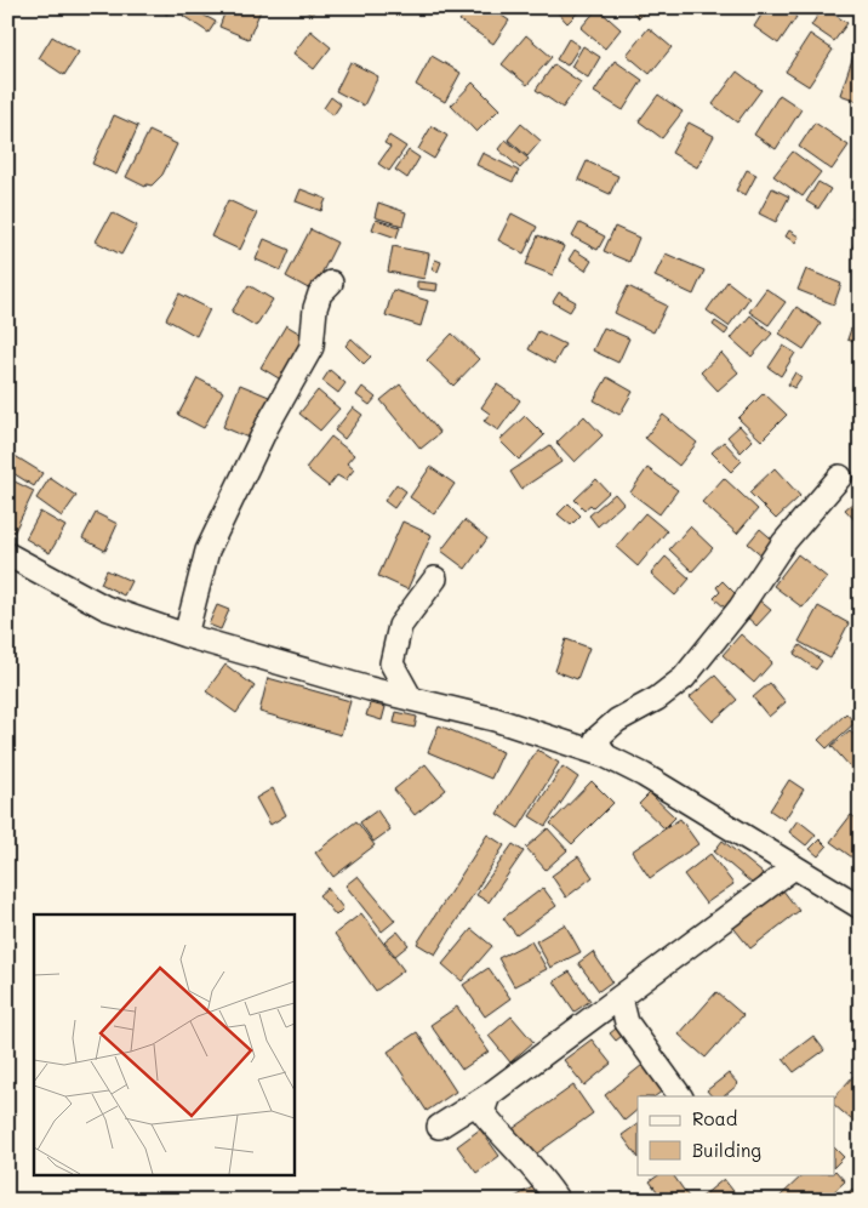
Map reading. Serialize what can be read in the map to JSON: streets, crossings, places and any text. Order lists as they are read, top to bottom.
{
  "legend": ["Road", "Building"]
}
